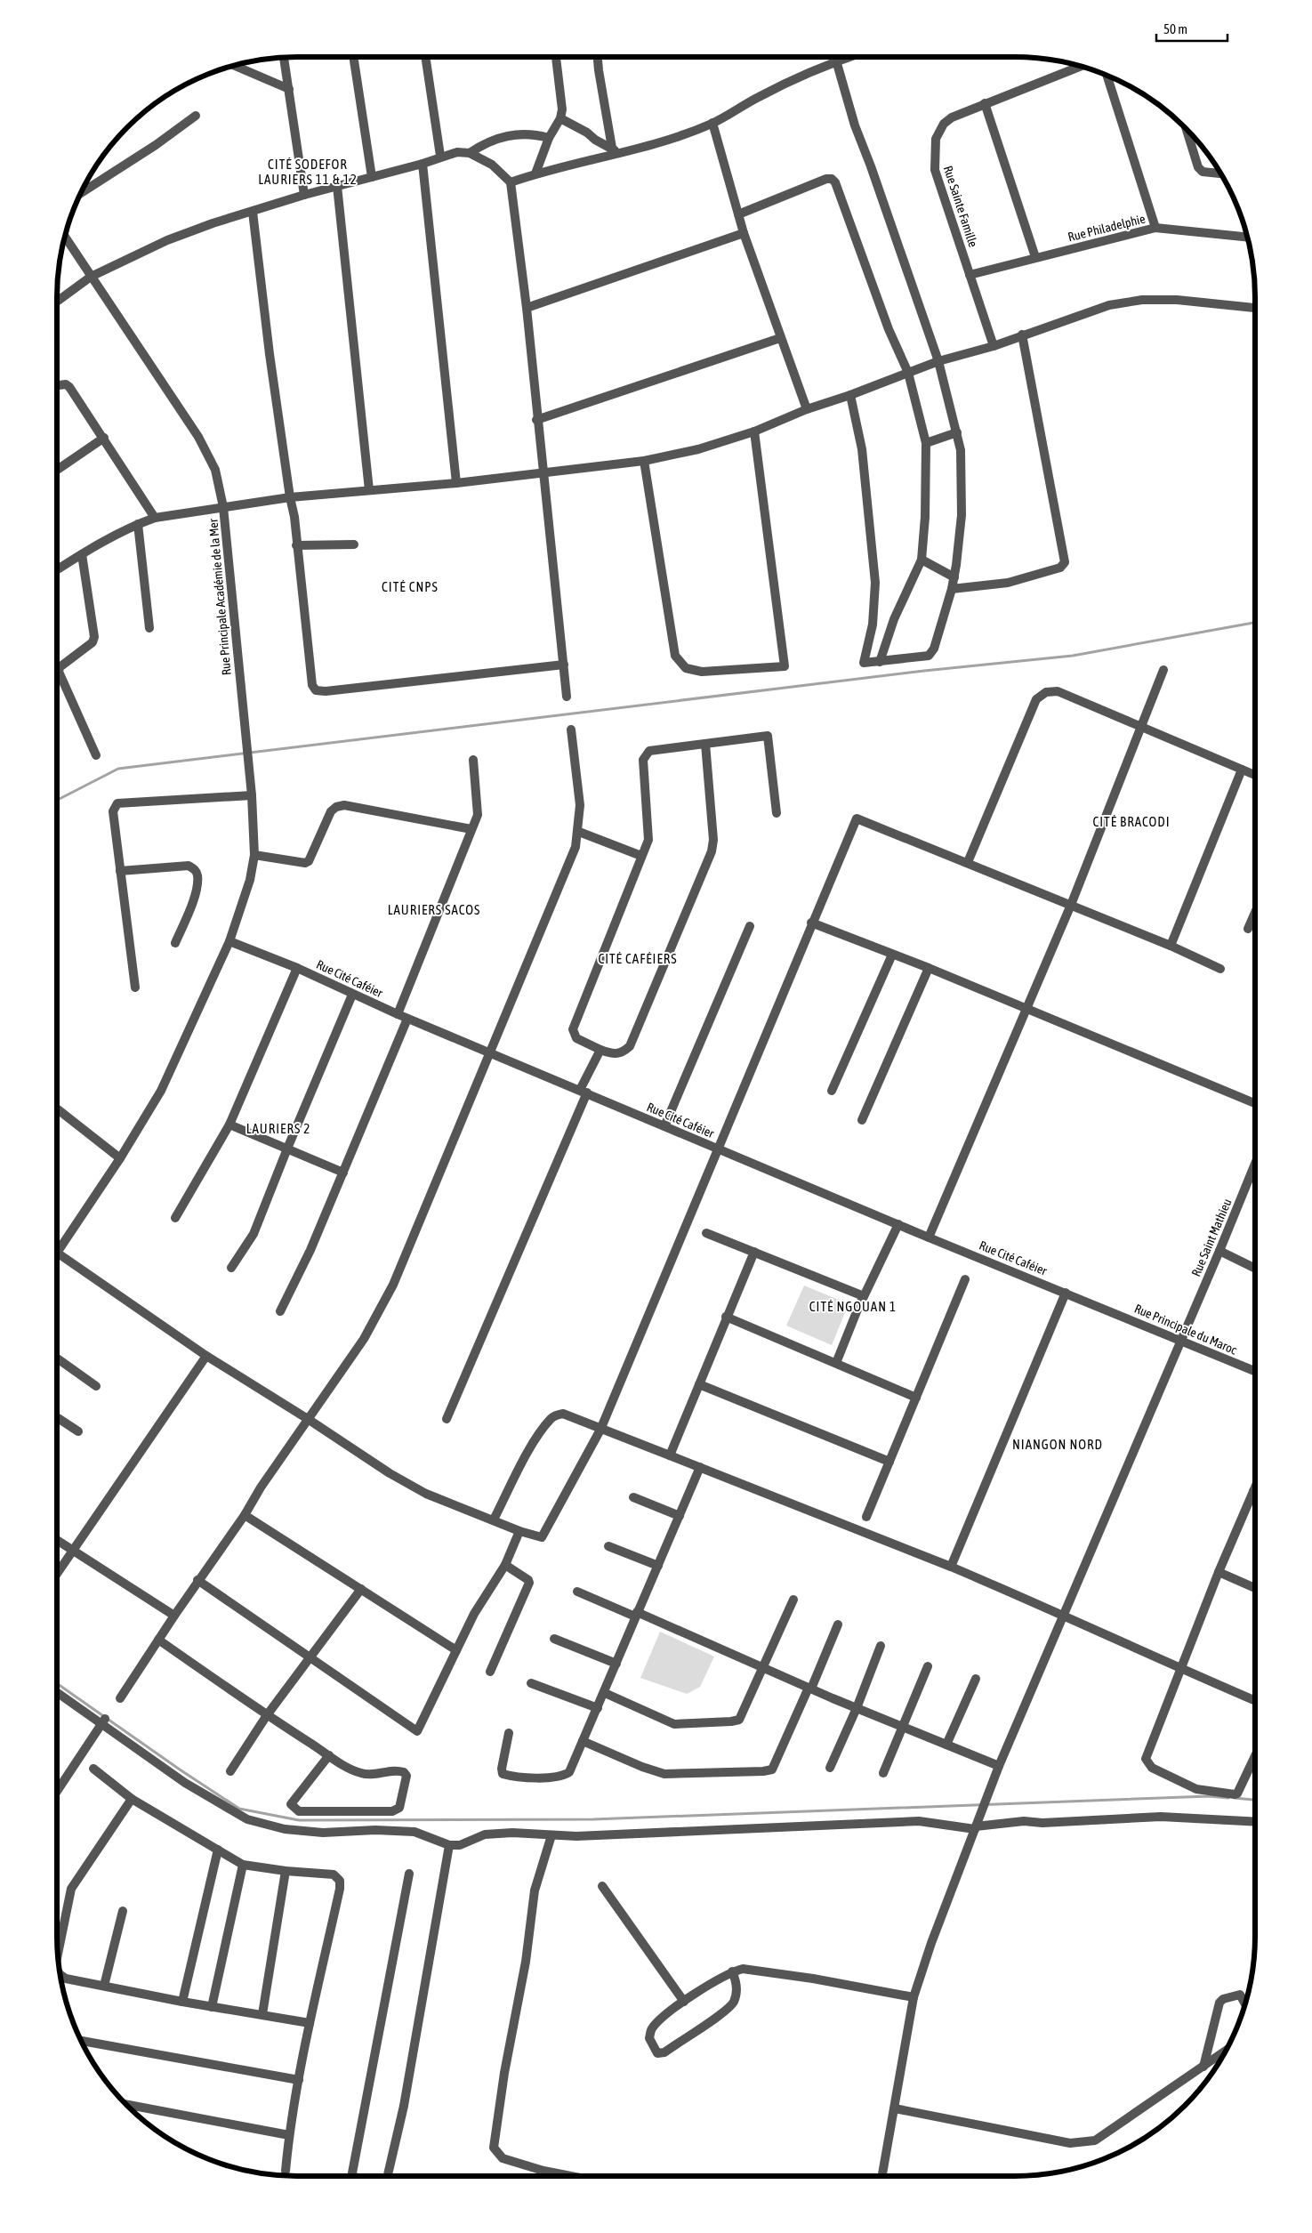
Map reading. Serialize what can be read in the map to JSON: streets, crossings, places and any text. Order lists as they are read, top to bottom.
{
  "streets": {
    "street": [
      "Rue Sainte Famille",
      "Rue Philadelphie",
      "Rue Principale Académie de la Mer",
      "Rue Cité Caféier",
      "Rue Saint Mathieu",
      "Rue Principale du Maroc"
    ]
  },
  "crossings": [
    ["Rue Sainte Famille", "Rue Philadelphie"],
    ["Rue Principale Académie de la Mer", "Rue Cité Caféier"],
    ["Rue Cité Caféier", "Rue Principale du Maroc"],
    ["Rue Saint Mathieu", "Rue Principale du Maroc"]
  ],
  "districts": [
    "CITÉ SODEFOR LAURIERS 11 & 12",
    "CITÉ CNPS",
    "CITÉ BRACODI",
    "LAURIERS SACOS",
    "CITÉ CAFÉIERS",
    "LAURIERS 2",
    "CITÉ NGOUAN 1",
    "NIANGON NORD"
  ],
  "scale_bar": "50 m"
}
